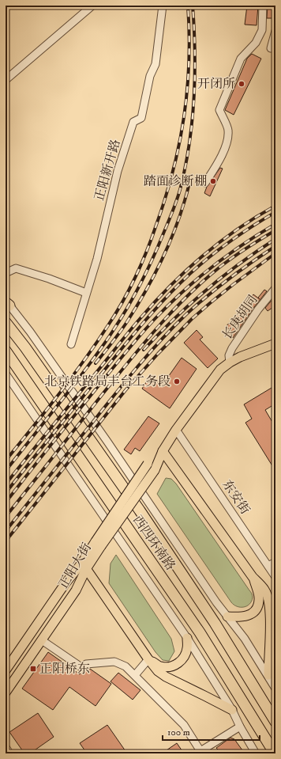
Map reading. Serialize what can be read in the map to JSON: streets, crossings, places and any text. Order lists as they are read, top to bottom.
{
  "streets": {
    "highway": ["西四环南路"],
    "main road": ["正阳大街"],
    "street": ["正阳新开路", "长庚胡同", "东安街"]
  },
  "crossings": [
    ["长庚胡同", "正阳大街"],
    ["东安街", "正阳大街"]
  ],
  "places": {
    "other": ["开闭所", "踏面诊断棚", "北京铁路局丰台工务段"],
    "transit": ["正阳桥东"]
  },
  "scale_bar": "100 m"
}
